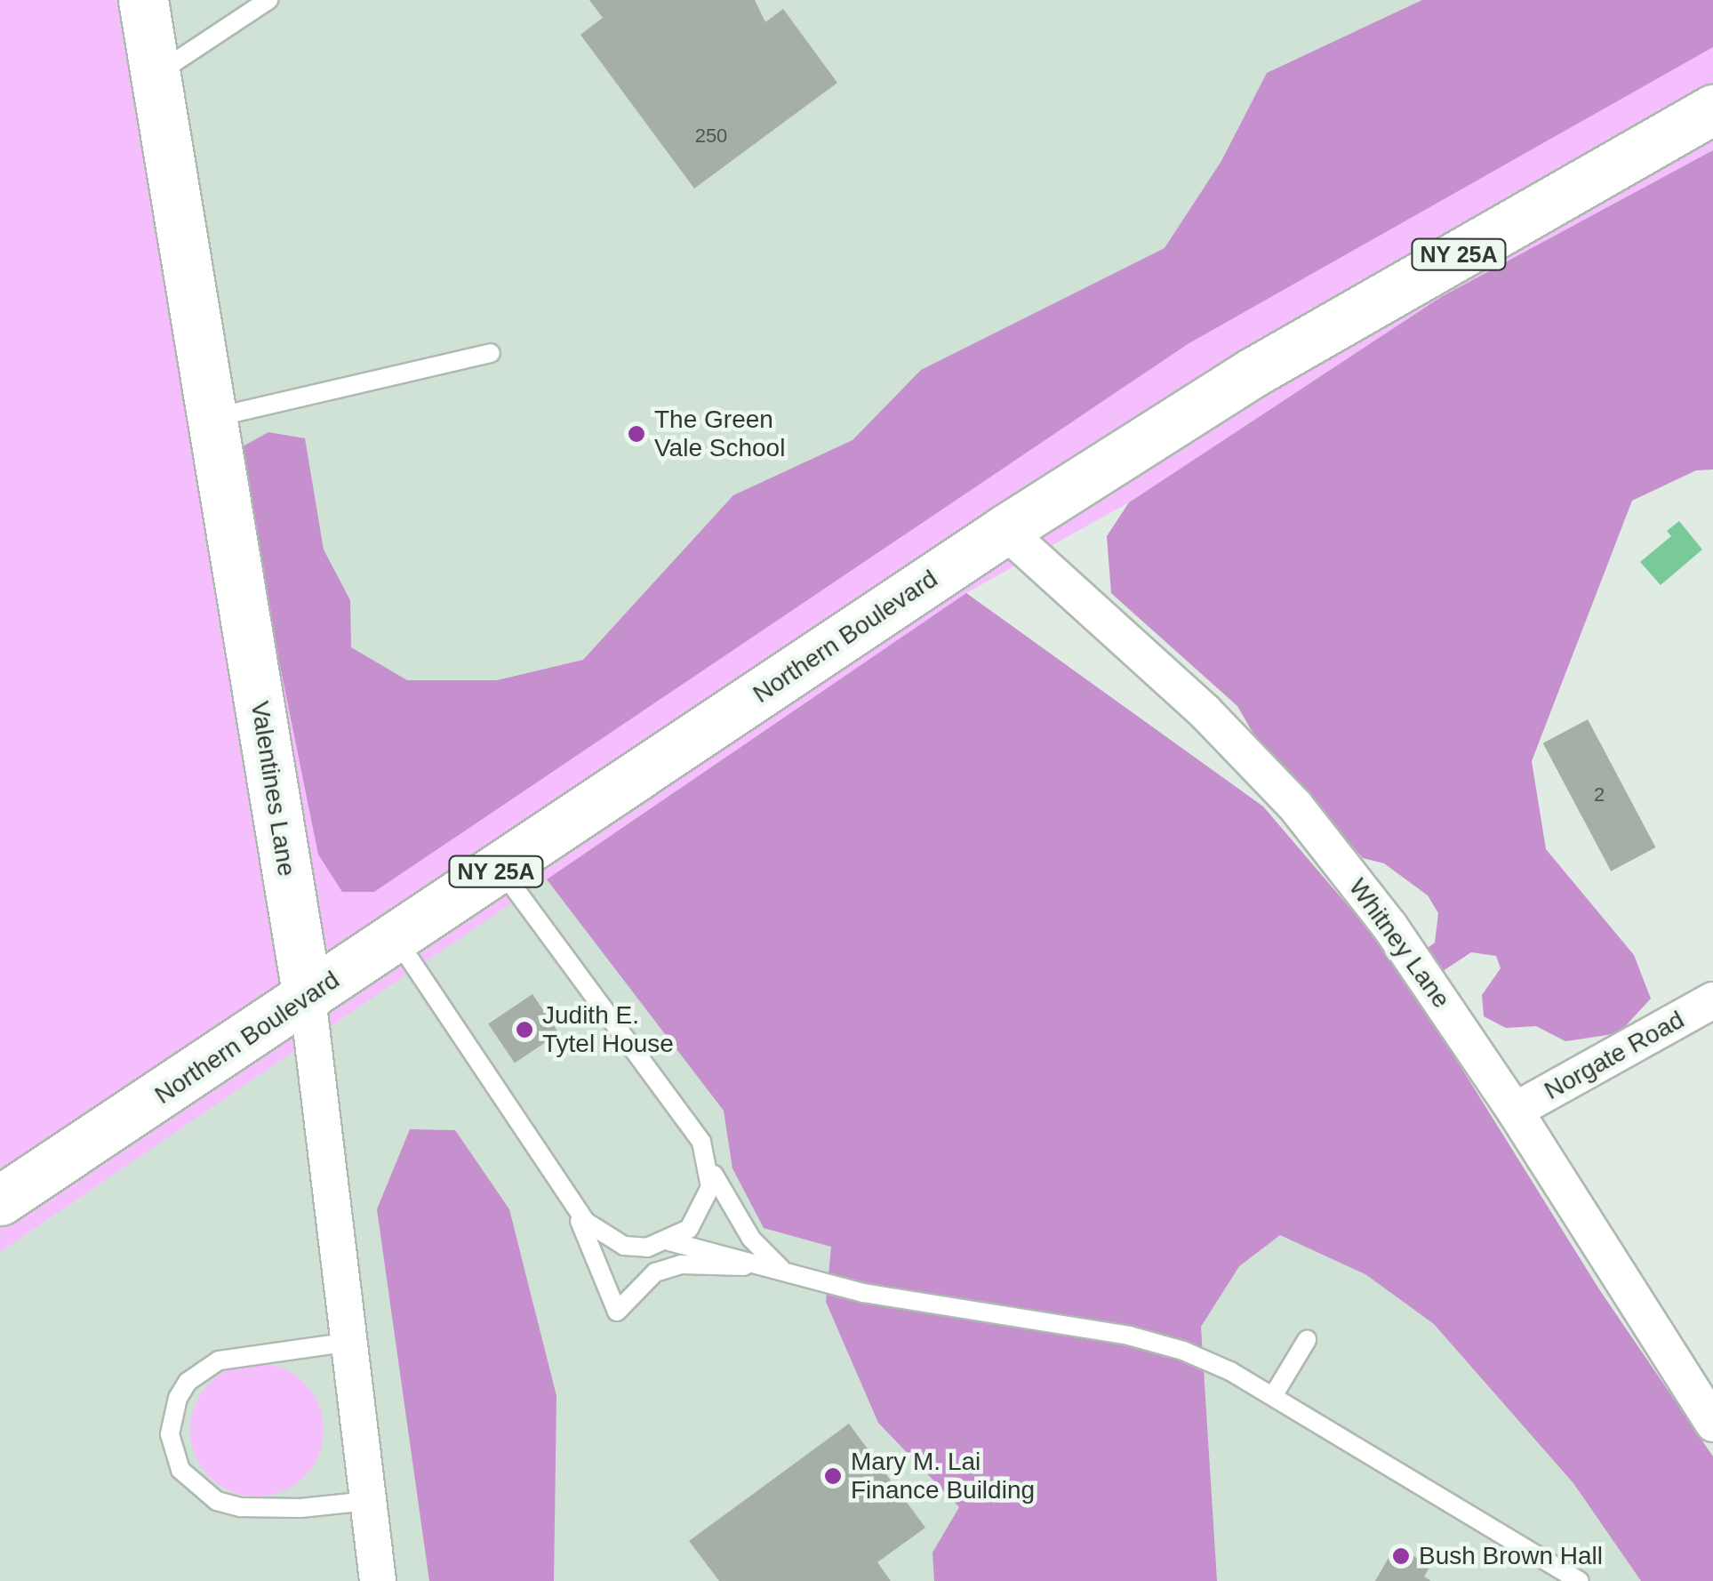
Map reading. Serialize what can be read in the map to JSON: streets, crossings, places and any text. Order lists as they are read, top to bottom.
{
  "streets": {
    "main road": ["NY 25A", "Northern Boulevard", "Valentines Lane"],
    "street": ["Whitney Lane", "Norgate Road"]
  },
  "crossings": [
    ["Northern Boulevard", "Valentines Lane"],
    ["Northern Boulevard", "Whitney Lane"],
    ["Whitney Lane", "Norgate Road"]
  ],
  "places": [
    "The Green Vale School",
    "Judith E. Tytel House",
    "Mary M. Lai Finance Building",
    "Bush Brown Hall"
  ],
  "house_numbers": ["250", "2"]
}
